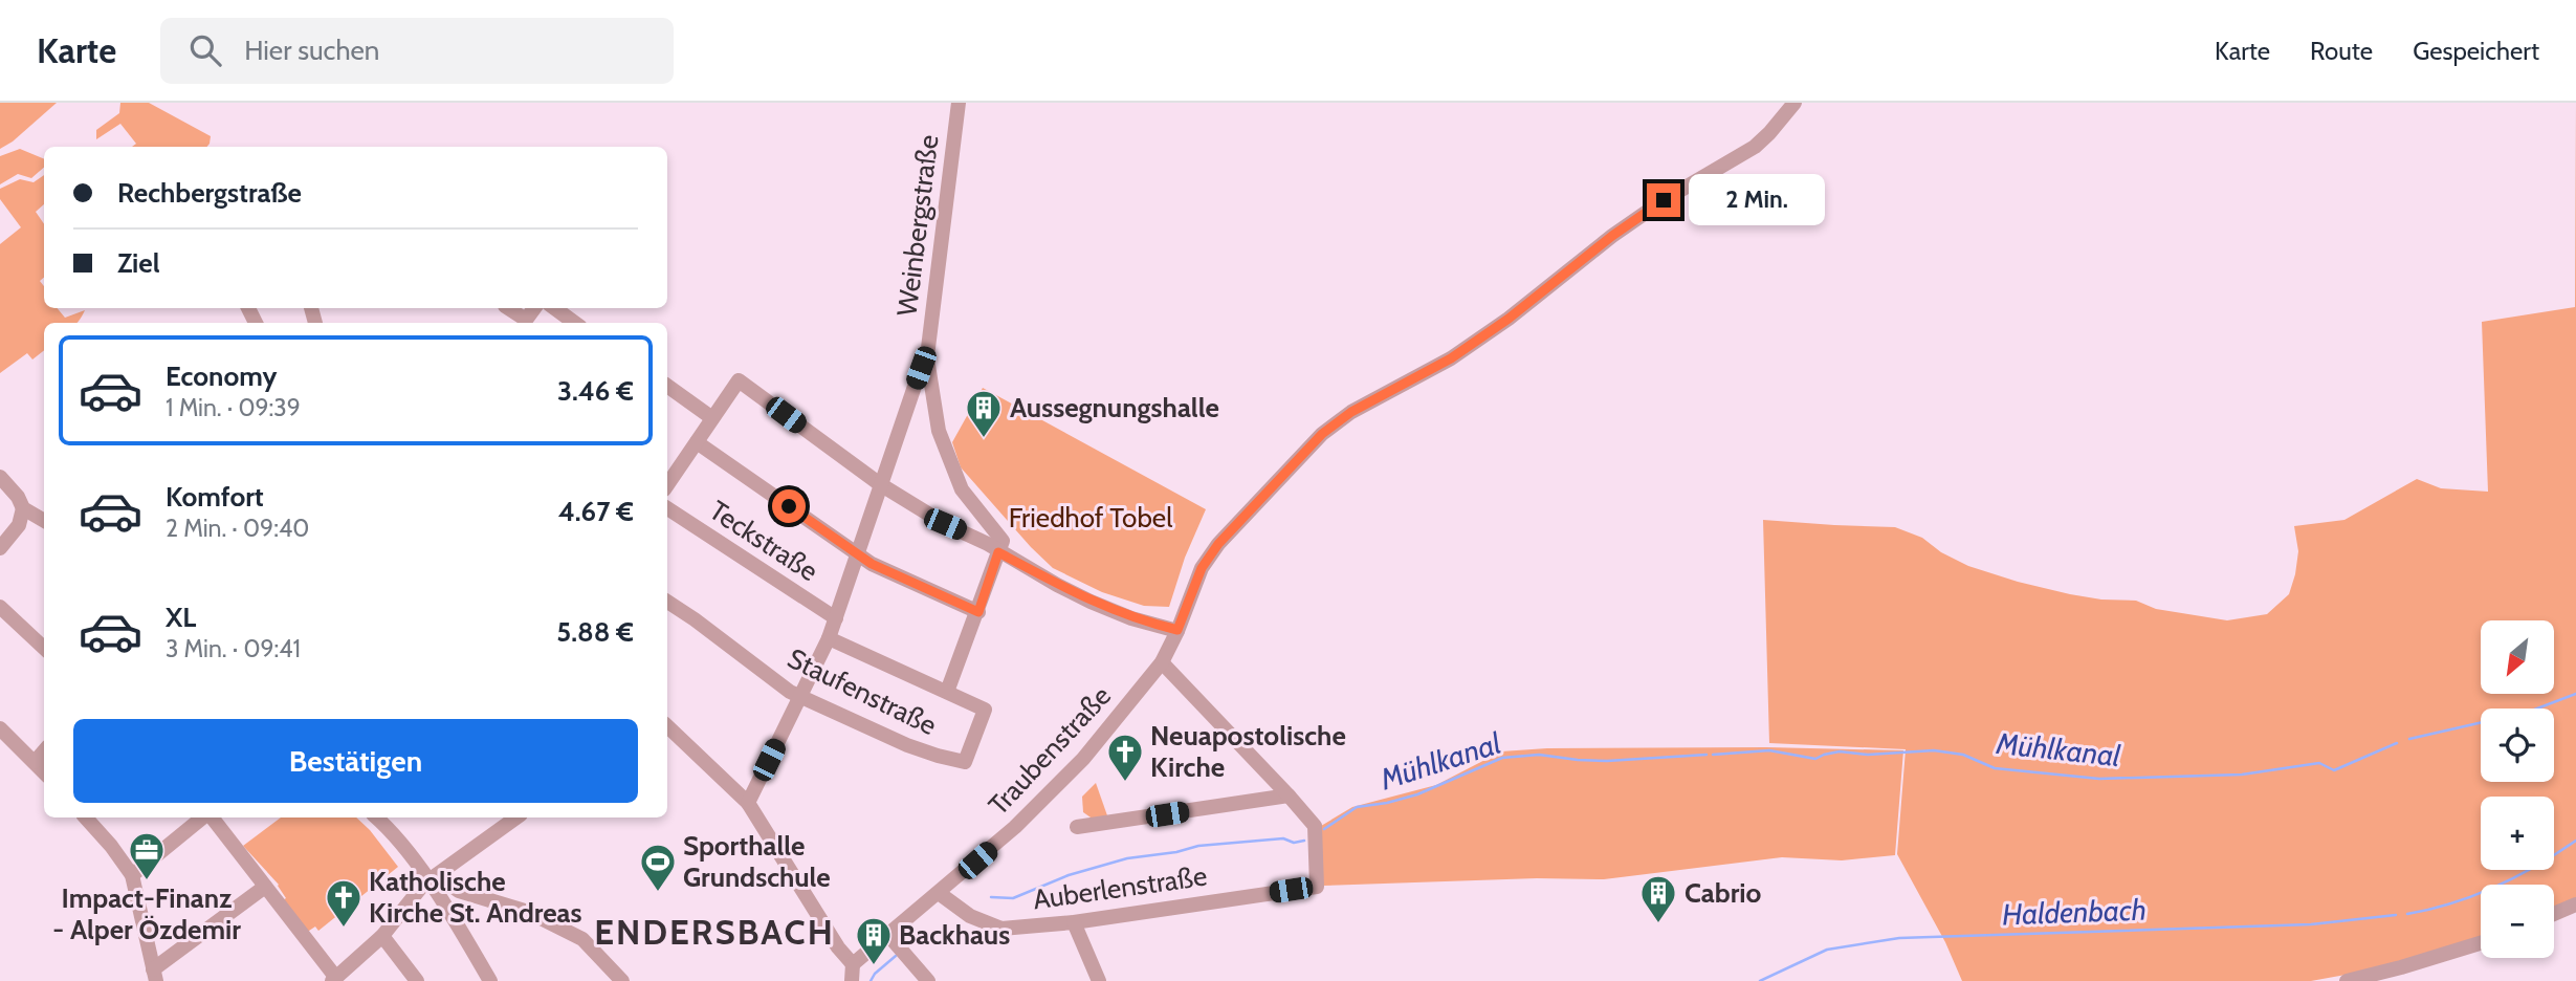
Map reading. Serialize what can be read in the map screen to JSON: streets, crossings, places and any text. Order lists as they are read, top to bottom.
{
  "streets": {
    "street": [
      "Weinbergstraße",
      "Teckstraße",
      "Staufenstraße",
      "Traubenstraße",
      "Auberlenstraße"
    ]
  },
  "crossings": [
    ["Weinbergstraße", "Teckstraße"],
    ["Weinbergstraße", "Staufenstraße"],
    ["Traubenstraße", "Auberlenstraße"]
  ],
  "districts": ["ENDERSBACH"],
  "water": ["Mühlkanal", "Haldenbach"],
  "parks": ["Friedhof Tobel"],
  "places": {
    "building": ["Aussegnungshalle", "Cabrio", "Backhaus"],
    "church": ["Neuapostolische Kirche", "Katholische Kirche St. Andreas"],
    "office": ["Impact-Finanz - Alper Özdemir"],
    "sports": ["Sporthalle Grundschule"]
  },
  "north": "bottom left",
  "page": {
    "header": "Karte",
    "search": "Hier suchen",
    "nav": ["Karte", "Route", "Gespeichert"],
    "banner": ["Rechbergstraße", "Ziel"],
    "bubble": "2 Min.",
    "list": [
      {
        "name": "Economy",
        "note": "1 Min. · 09:39",
        "value": "3.46 €"
      },
      {
        "name": "Komfort",
        "note": "2 Min. · 09:40",
        "value": "4.67 €"
      },
      {
        "name": "XL",
        "note": "3 Min. · 09:41",
        "value": "5.88 €"
      }
    ],
    "map_buttons": ["+", "−"],
    "buttons": "Bestätigen"
  }
}
